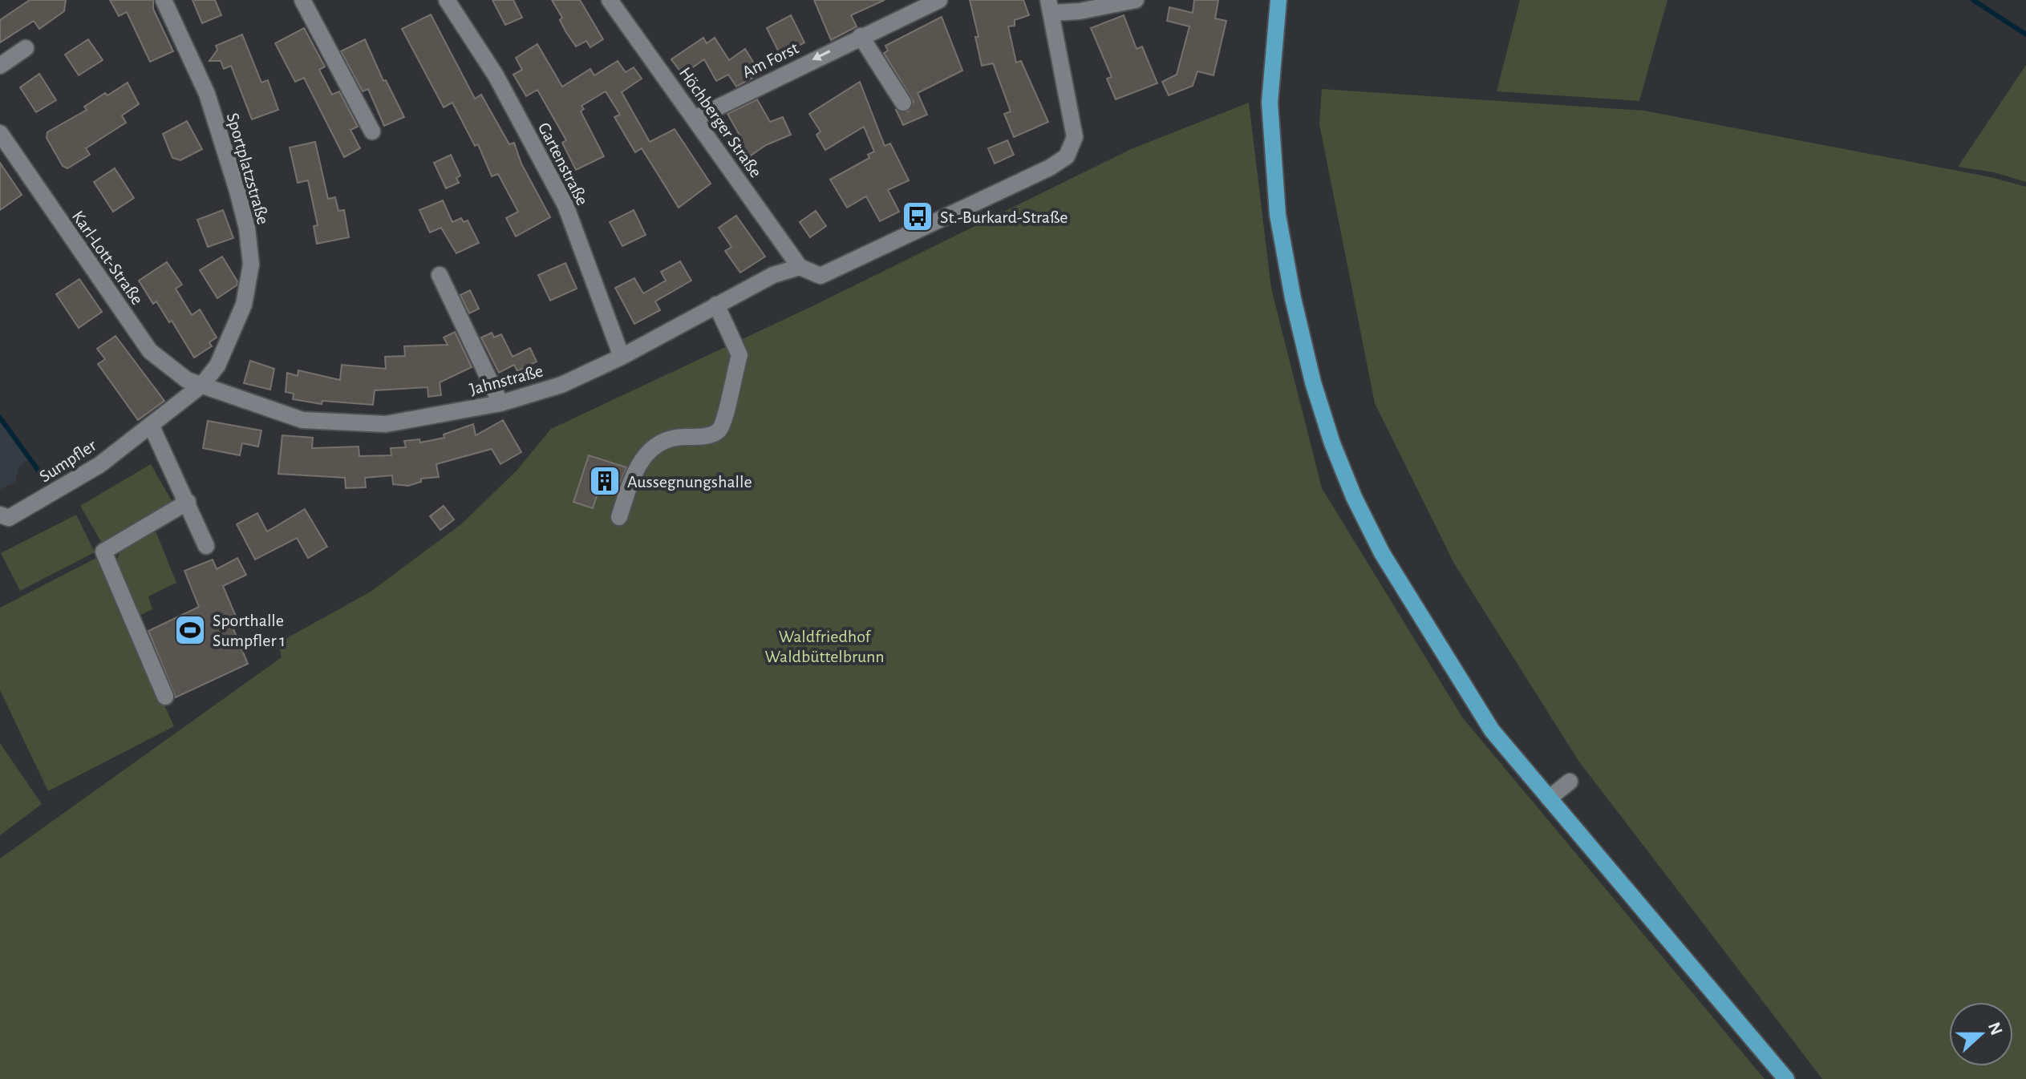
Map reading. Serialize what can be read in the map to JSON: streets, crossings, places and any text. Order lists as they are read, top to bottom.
{
  "streets": {
    "street": [
      "Am Forst",
      "Höchberger Straße",
      "Gartenstraße",
      "Sportplatzstraße",
      "Karl-Lott-Straße",
      "Jahnstraße",
      "Sumpfler"
    ]
  },
  "crossings": [
    ["Am Forst", "Höchberger Straße"],
    ["Höchberger Straße", "Jahnstraße"],
    ["Gartenstraße", "Jahnstraße"],
    ["Sportplatzstraße", "Karl-Lott-Straße"],
    ["Sportplatzstraße", "Jahnstraße"],
    ["Sportplatzstraße", "Sumpfler"],
    ["Karl-Lott-Straße", "Jahnstraße"],
    ["Karl-Lott-Straße", "Sumpfler"],
    ["Jahnstraße", "Sumpfler"]
  ],
  "one_way": ["Am Forst"],
  "parks": ["Waldfriedhof Waldbüttelbrunn"],
  "places": {
    "bus stop": ["St.-Burkard-Straße"],
    "building": ["Aussegnungshalle"],
    "sports": ["Sporthalle Sumpfler 1"]
  },
  "north": "right"
}
